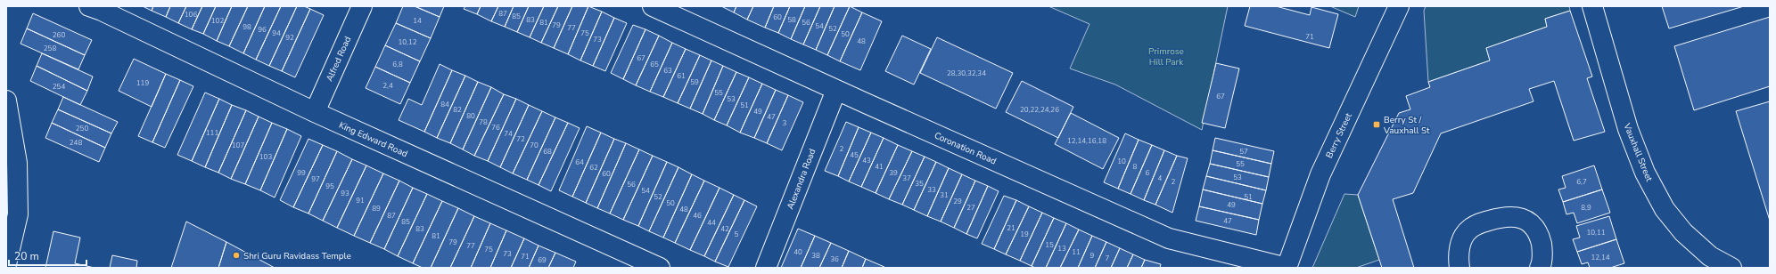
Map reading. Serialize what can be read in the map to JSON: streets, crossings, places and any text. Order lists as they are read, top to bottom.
{
  "streets": {
    "street": [
      "Alfred Road",
      "Berry Street",
      "King Edward Road",
      "Coronation Road",
      "Vauxhall Street",
      "Alexandra Road"
    ]
  },
  "crossings": [
    ["Alfred Road", "King Edward Road"],
    ["Berry Street", "Coronation Road"],
    ["Coronation Road", "Alexandra Road"]
  ],
  "parks": ["Primrose Hill Park"],
  "places": {
    "transit": ["Berry St / Vauxhall St"],
    "other": ["Shri Guru Ravidass Temple"]
  },
  "house_numbers": [
    "87",
    "106",
    "85",
    "60",
    "83",
    "58",
    "102",
    "14",
    "81",
    "56",
    "79",
    "54",
    "98",
    "77",
    "52",
    "96",
    "94",
    "75",
    "50",
    "260",
    "71",
    "92",
    "73",
    "48",
    "10,12",
    "258",
    "67",
    "6,8",
    "65",
    "63",
    "28,30,32,34",
    "61",
    "59",
    "119",
    "2,4",
    "254",
    "55",
    "67",
    "53",
    "84",
    "51",
    "82",
    "20,22,24,26",
    "49",
    "80",
    "47",
    "78",
    "3",
    "76",
    "250",
    "111",
    "74",
    "72",
    "12,14,16,18",
    "248",
    "107",
    "70",
    "2",
    "68",
    "57",
    "45",
    "103",
    "43",
    "10",
    "64",
    "55",
    "41",
    "8",
    "62",
    "99",
    "39",
    "6",
    "60",
    "53",
    "37",
    "4",
    "97",
    "2",
    "6,7",
    "35",
    "56",
    "95",
    "33",
    "54",
    "93",
    "31",
    "52",
    "51",
    "91",
    "29",
    "50",
    "49",
    "27",
    "8,9",
    "89",
    "48",
    "87",
    "46",
    "47",
    "85",
    "44",
    "21",
    "83",
    "42",
    "10,11",
    "5",
    "19",
    "81",
    "79",
    "15",
    "77",
    "13",
    "75",
    "40",
    "11",
    "73",
    "38",
    "9",
    "71",
    "12,14",
    "7",
    "36",
    "69"
  ],
  "scale_bar": "20 m"
}
